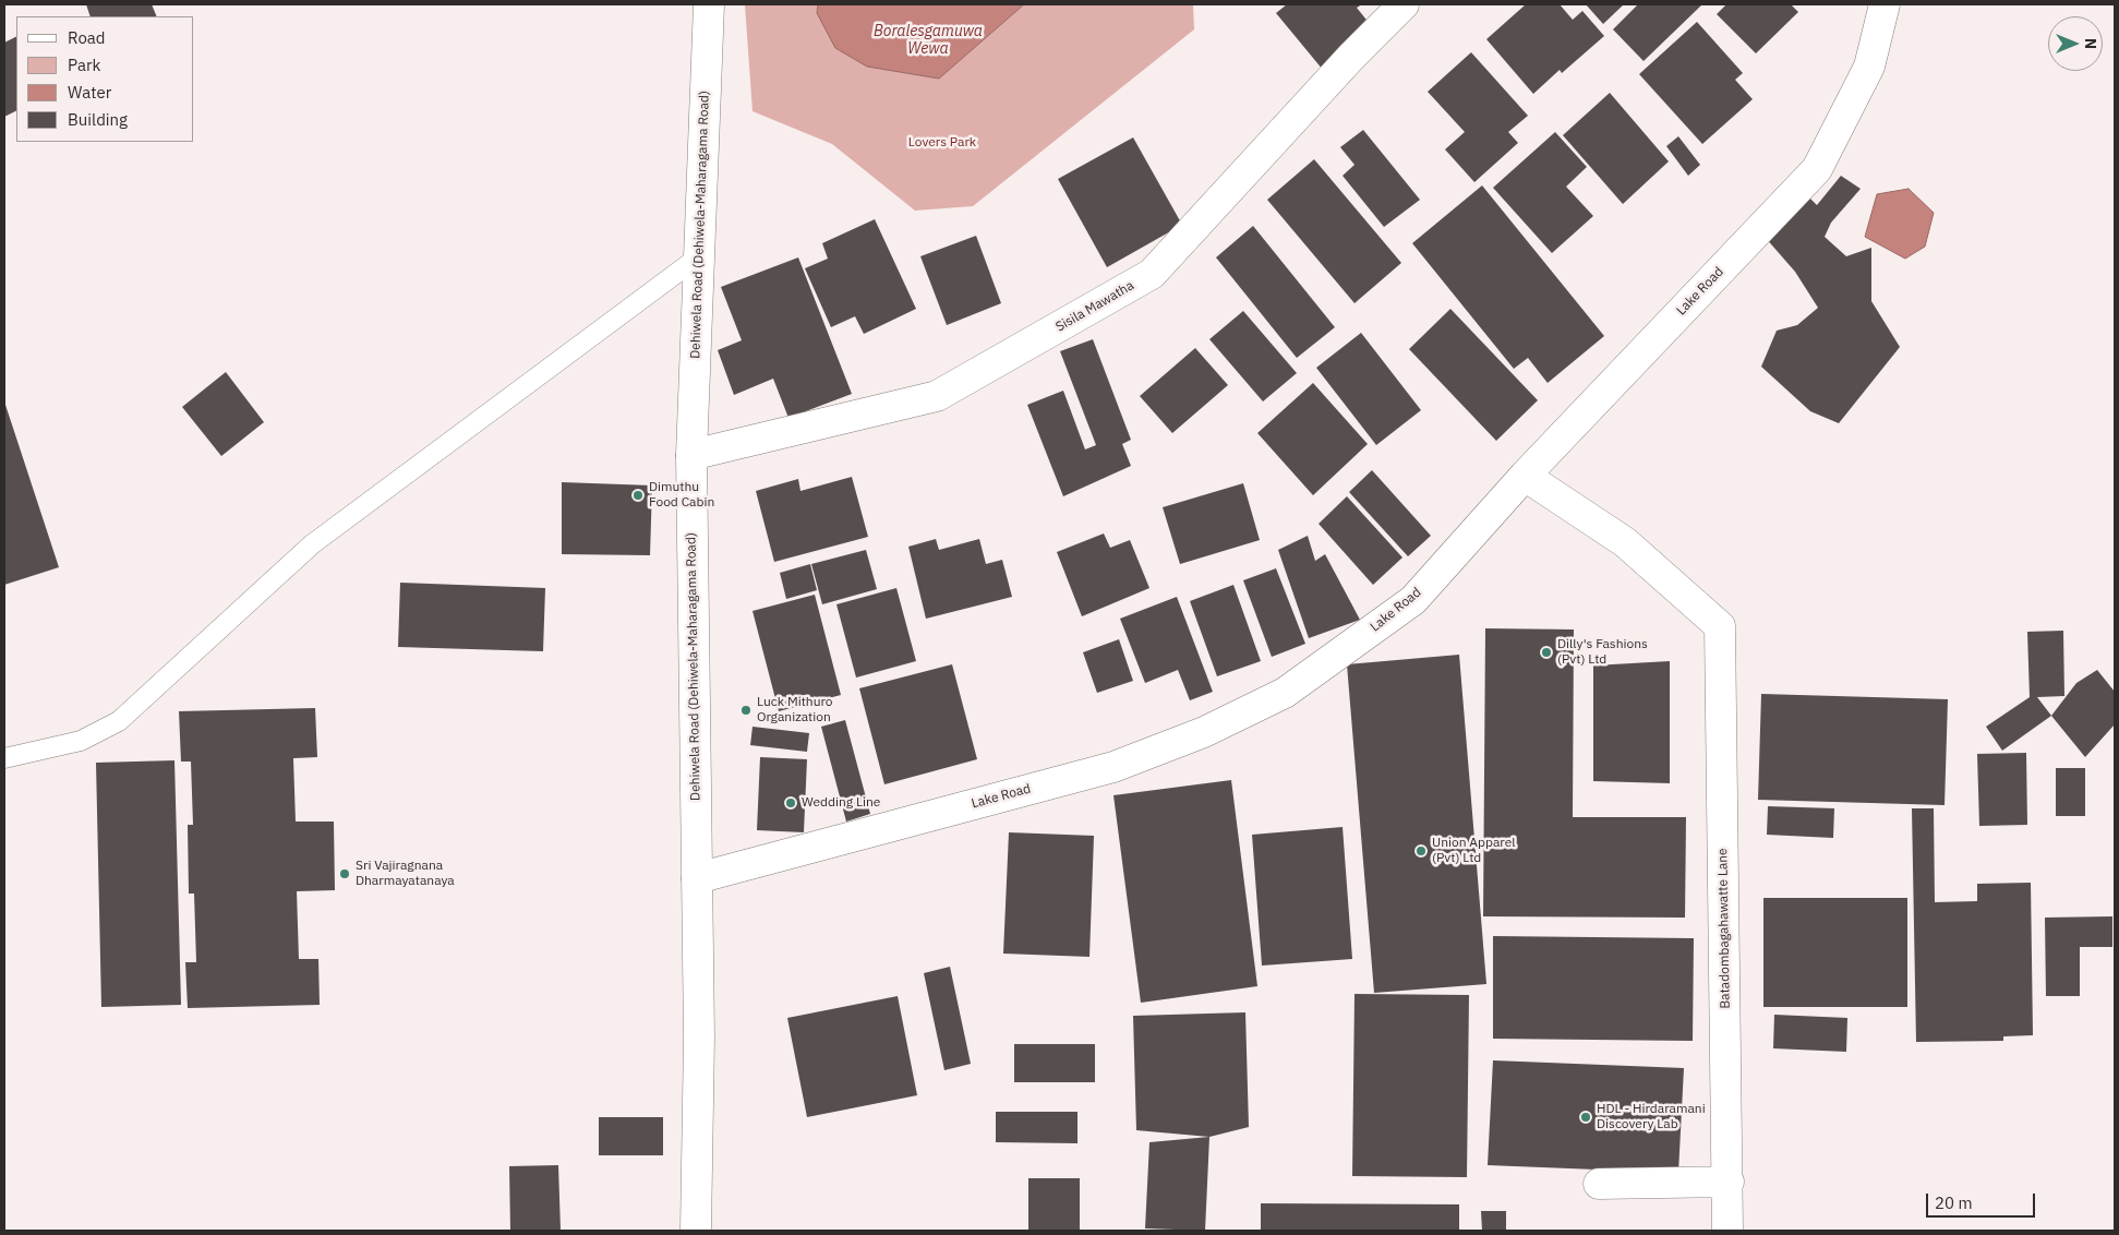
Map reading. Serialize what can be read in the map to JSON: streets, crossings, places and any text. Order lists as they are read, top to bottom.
{
  "streets": {
    "street": [
      "Dehiwela Road (Dehiwela-Maharagama Road)",
      "Lake Road",
      "Sisila Mawatha",
      "Batadombagahawatte Lane"
    ]
  },
  "crossings": [
    ["Dehiwela Road (Dehiwela-Maharagama Road)", "Lake Road"],
    ["Dehiwela Road (Dehiwela-Maharagama Road)", "Sisila Mawatha"],
    ["Lake Road", "Batadombagahawatte Lane"]
  ],
  "water": ["Boralesgamuwa Wewa"],
  "parks": ["Lovers Park"],
  "places": [
    "Dimuthu Food Cabin",
    "Dilly's Fashions (Pvt) Ltd",
    "Luck Mithuro Organization",
    "Wedding Line",
    "Union Apparel (Pvt) Ltd",
    "Sri Vajiragnana Dharmayatanaya",
    "HDL - Hirdaramani Discovery Lab"
  ],
  "legend": [
    "Road",
    "Park",
    "Water",
    "Building"
  ],
  "scale_bar": "20 m",
  "north": "right"
}
